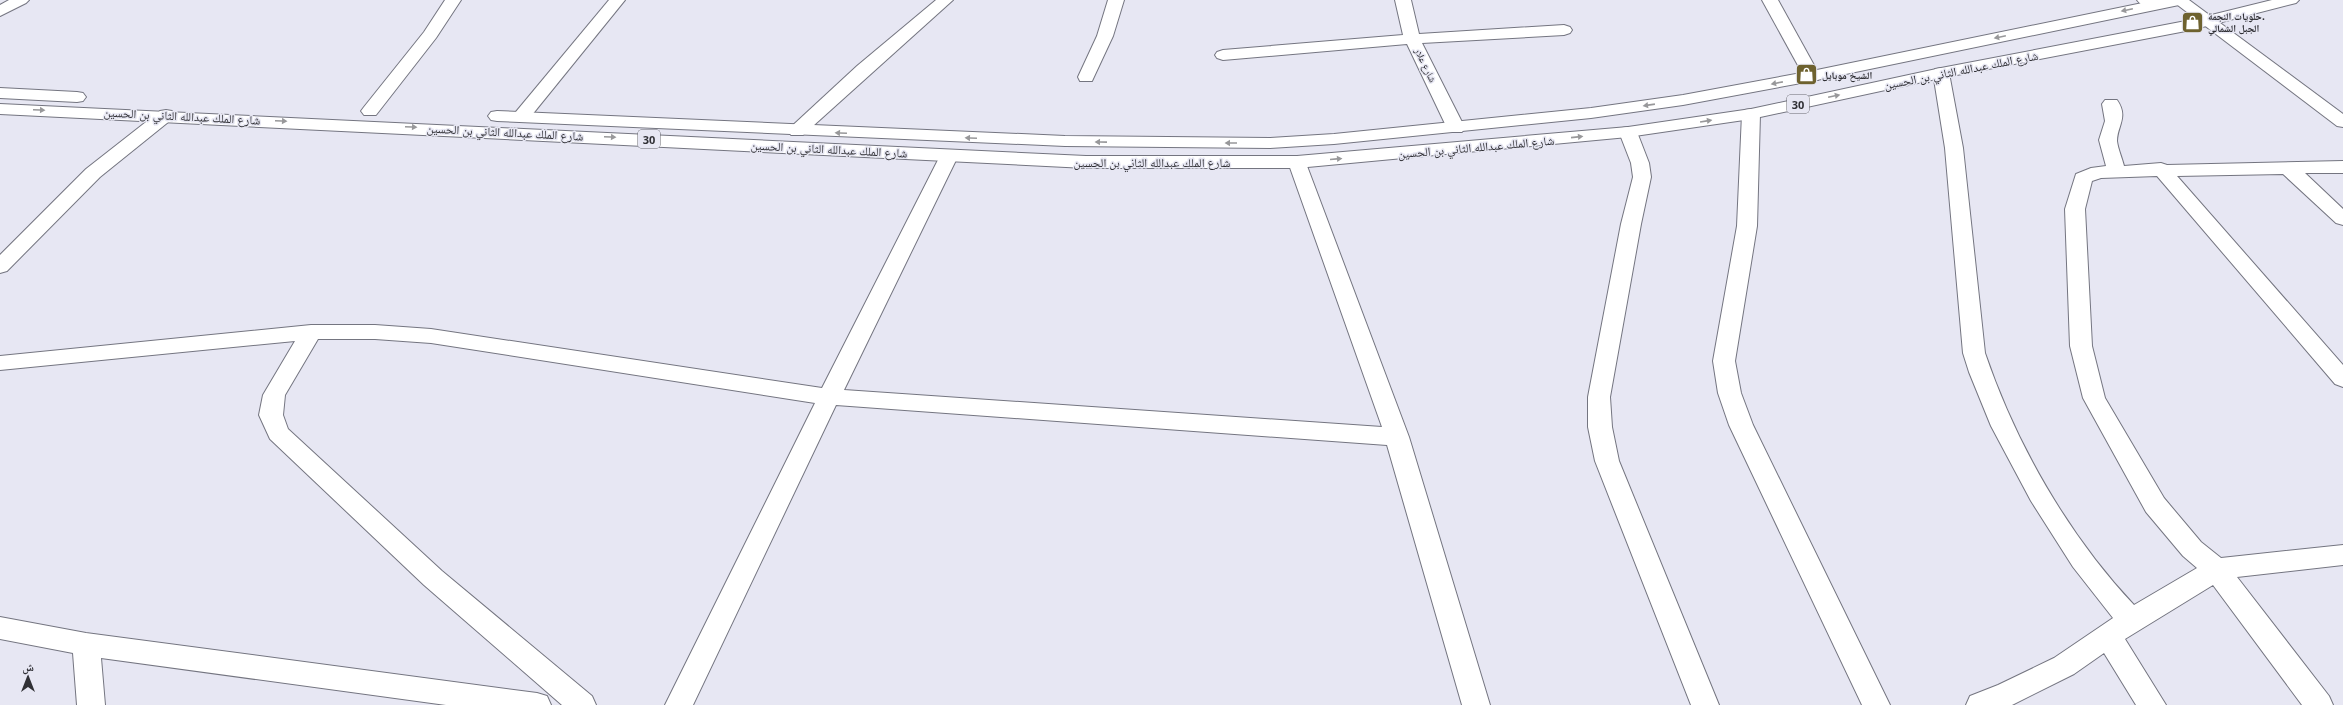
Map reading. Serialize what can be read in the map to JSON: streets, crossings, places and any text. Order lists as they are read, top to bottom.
{
  "streets": {
    "street": ["شارع علار", "شارع الملك عبدالله الثاني بن الحسين", "30"]
  },
  "crossings": [
    ["شارع علار", "شارع الملك عبدالله الثاني بن الحسين"]
  ],
  "places": {
    "shop": ["حلويات النجمة. الجبل الشمالي", "الشيخ موبايل"]
  },
  "north": "top"
}
